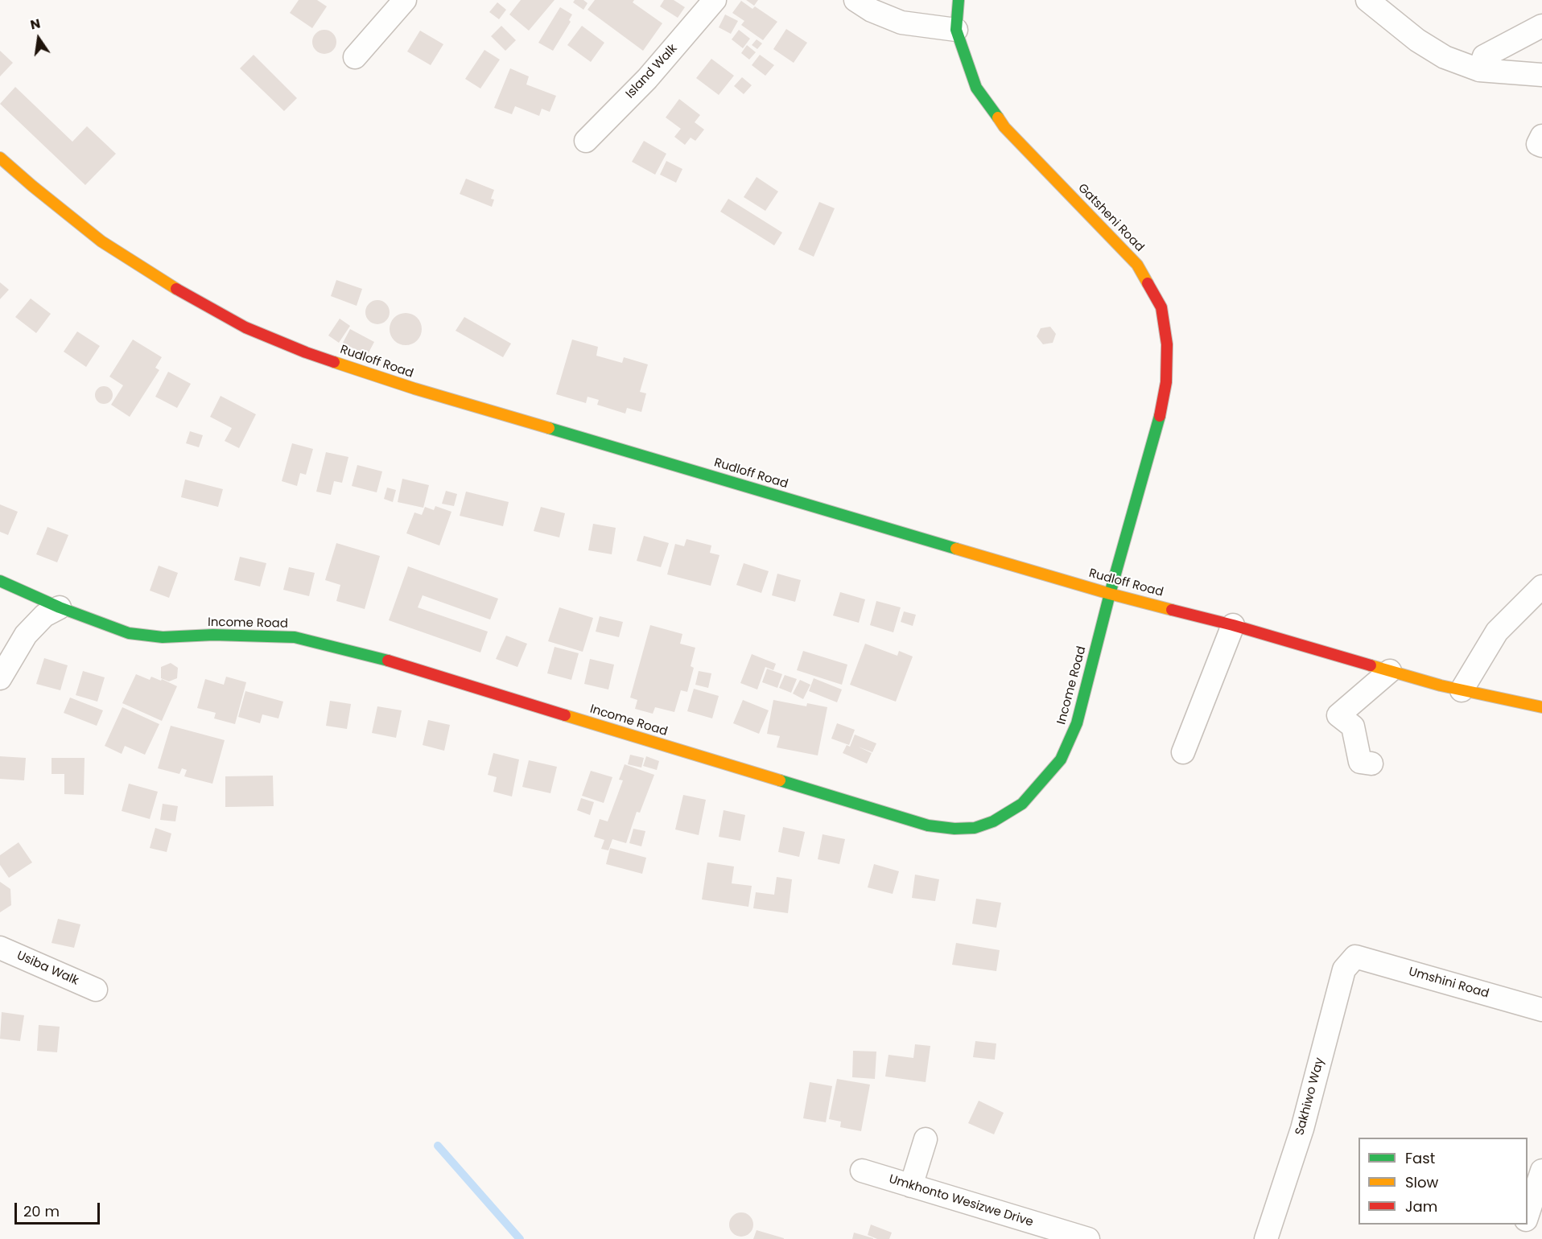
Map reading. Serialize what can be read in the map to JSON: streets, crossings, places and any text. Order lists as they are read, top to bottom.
{
  "streets": {
    "street": [
      "Island Walk",
      "Gatsheni Road",
      "Rudloff Road",
      "Income Road",
      "Usiba Walk",
      "Umshini Road",
      "Sakhiwo Way",
      "Umkhonto Wesizwe Drive"
    ]
  },
  "crossings": [
    ["Gatsheni Road", "Rudloff Road"],
    ["Gatsheni Road", "Income Road"],
    ["Rudloff Road", "Income Road"],
    ["Umshini Road", "Sakhiwo Way"]
  ],
  "legend": ["Fast", "Slow", "Jam"],
  "scale_bar": "20 m",
  "north": "top"
}
